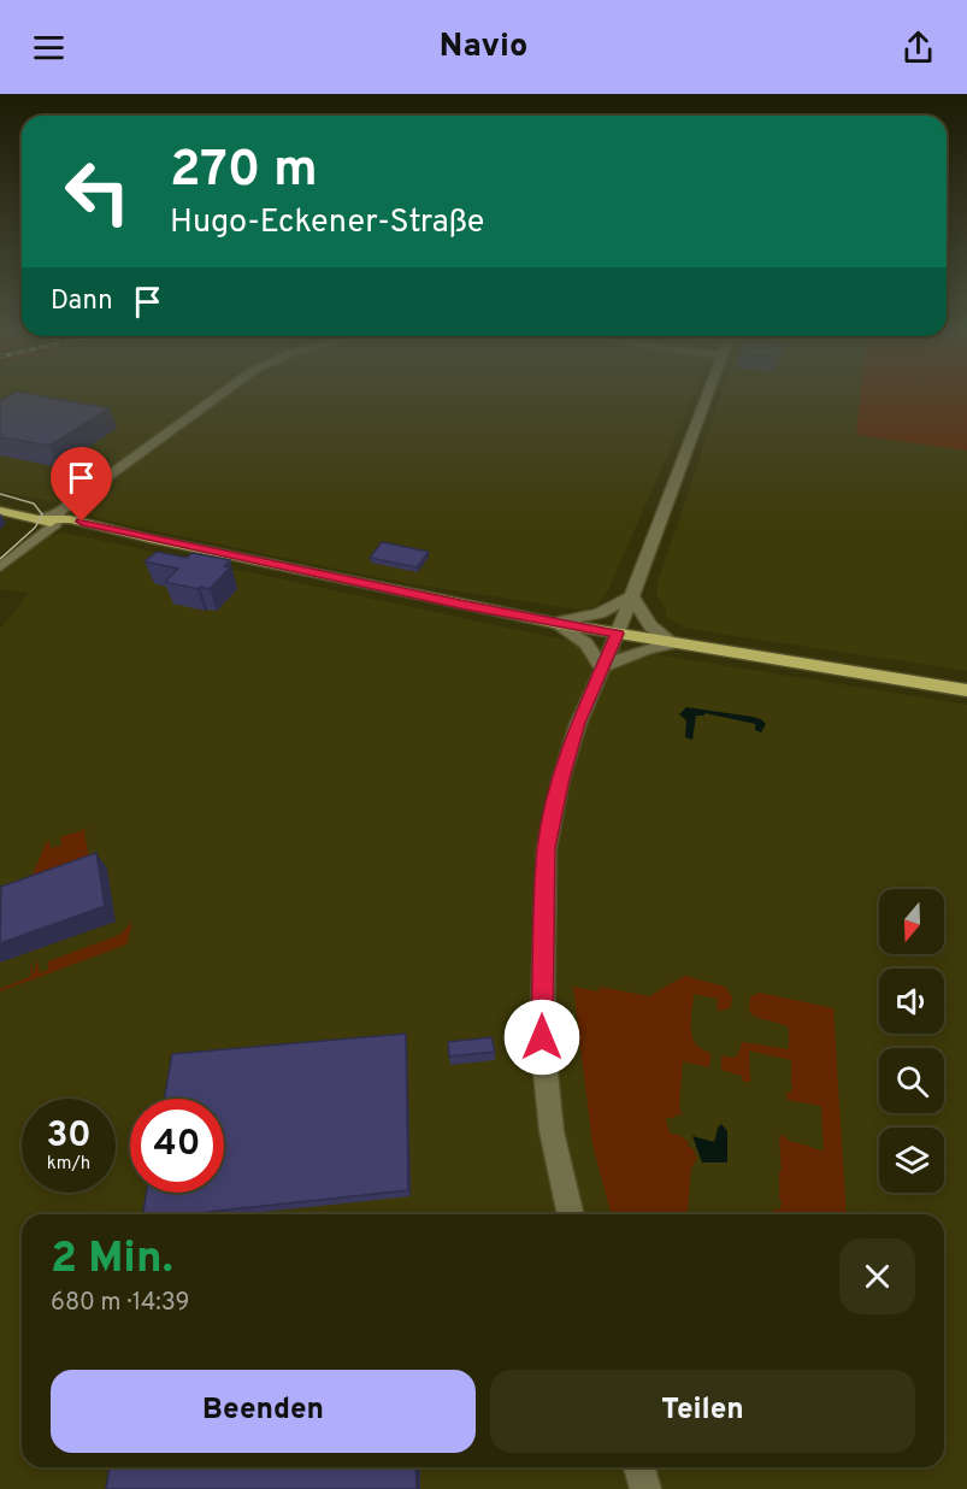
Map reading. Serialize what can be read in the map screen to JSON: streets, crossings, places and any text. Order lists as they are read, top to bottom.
{
  "north": "bottom",
  "page": {
    "header": "Navio",
    "turn": ["270 m", "Hugo-Eckener-Straße"],
    "then": "Dann",
    "speed": "30 km/h",
    "limit": "40",
    "heading": ["2 Min.", "680 m · 14:39"],
    "buttons": ["Beenden", "Teilen"]
  }
}
